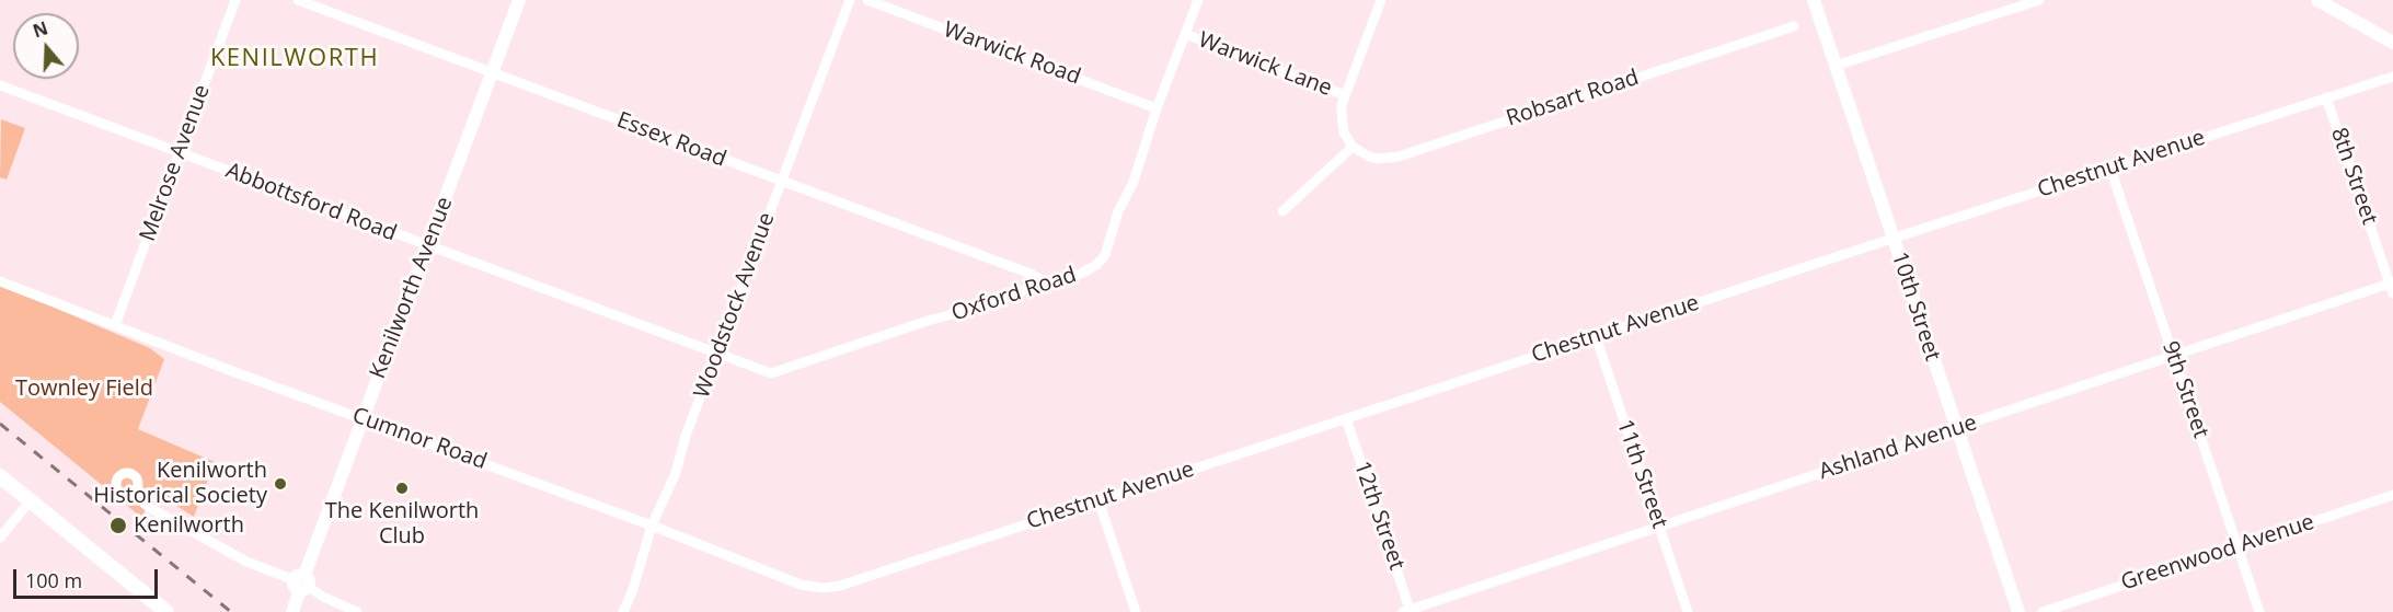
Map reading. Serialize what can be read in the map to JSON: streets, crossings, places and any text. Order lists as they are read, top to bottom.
{
  "streets": {
    "street": [
      "Warwick Road",
      "Warwick Lane",
      "Robsart Road",
      "Essex Road",
      "Melrose Avenue",
      "Chestnut Avenue",
      "8th Street",
      "Abbottsford Road",
      "Kenilworth Avenue",
      "Oxford Road",
      "Woodstock Avenue",
      "10th Street",
      "9th Street",
      "Cumnor Road",
      "Ashland Avenue",
      "11th Street",
      "12th Street",
      "Greenwood Avenue"
    ]
  },
  "crossings": [
    ["Warwick Road", "Oxford Road"],
    ["Warwick Lane", "Oxford Road"],
    ["Essex Road", "Kenilworth Avenue"],
    ["Essex Road", "Oxford Road"],
    ["Essex Road", "Woodstock Avenue"],
    ["Melrose Avenue", "Abbottsford Road"],
    ["Melrose Avenue", "Cumnor Road"],
    ["Chestnut Avenue", "8th Street"],
    ["Chestnut Avenue", "10th Street"],
    ["Chestnut Avenue", "9th Street"],
    ["Chestnut Avenue", "Cumnor Road"],
    ["Chestnut Avenue", "11th Street"],
    ["Chestnut Avenue", "12th Street"],
    ["8th Street", "Ashland Avenue"],
    ["Abbottsford Road", "Kenilworth Avenue"],
    ["Abbottsford Road", "Oxford Road"],
    ["Abbottsford Road", "Woodstock Avenue"],
    ["Kenilworth Avenue", "Cumnor Road"],
    ["Woodstock Avenue", "Cumnor Road"],
    ["10th Street", "Ashland Avenue"],
    ["9th Street", "Ashland Avenue"],
    ["9th Street", "Greenwood Avenue"],
    ["Ashland Avenue", "11th Street"],
    ["Ashland Avenue", "12th Street"]
  ],
  "districts": ["KENILWORTH"],
  "parks": ["Townley Field"],
  "places": ["Kenilworth Historical Society", "The Kenilworth Club", "Kenilworth"],
  "scale_bar": "100 m",
  "north": "top"
}
